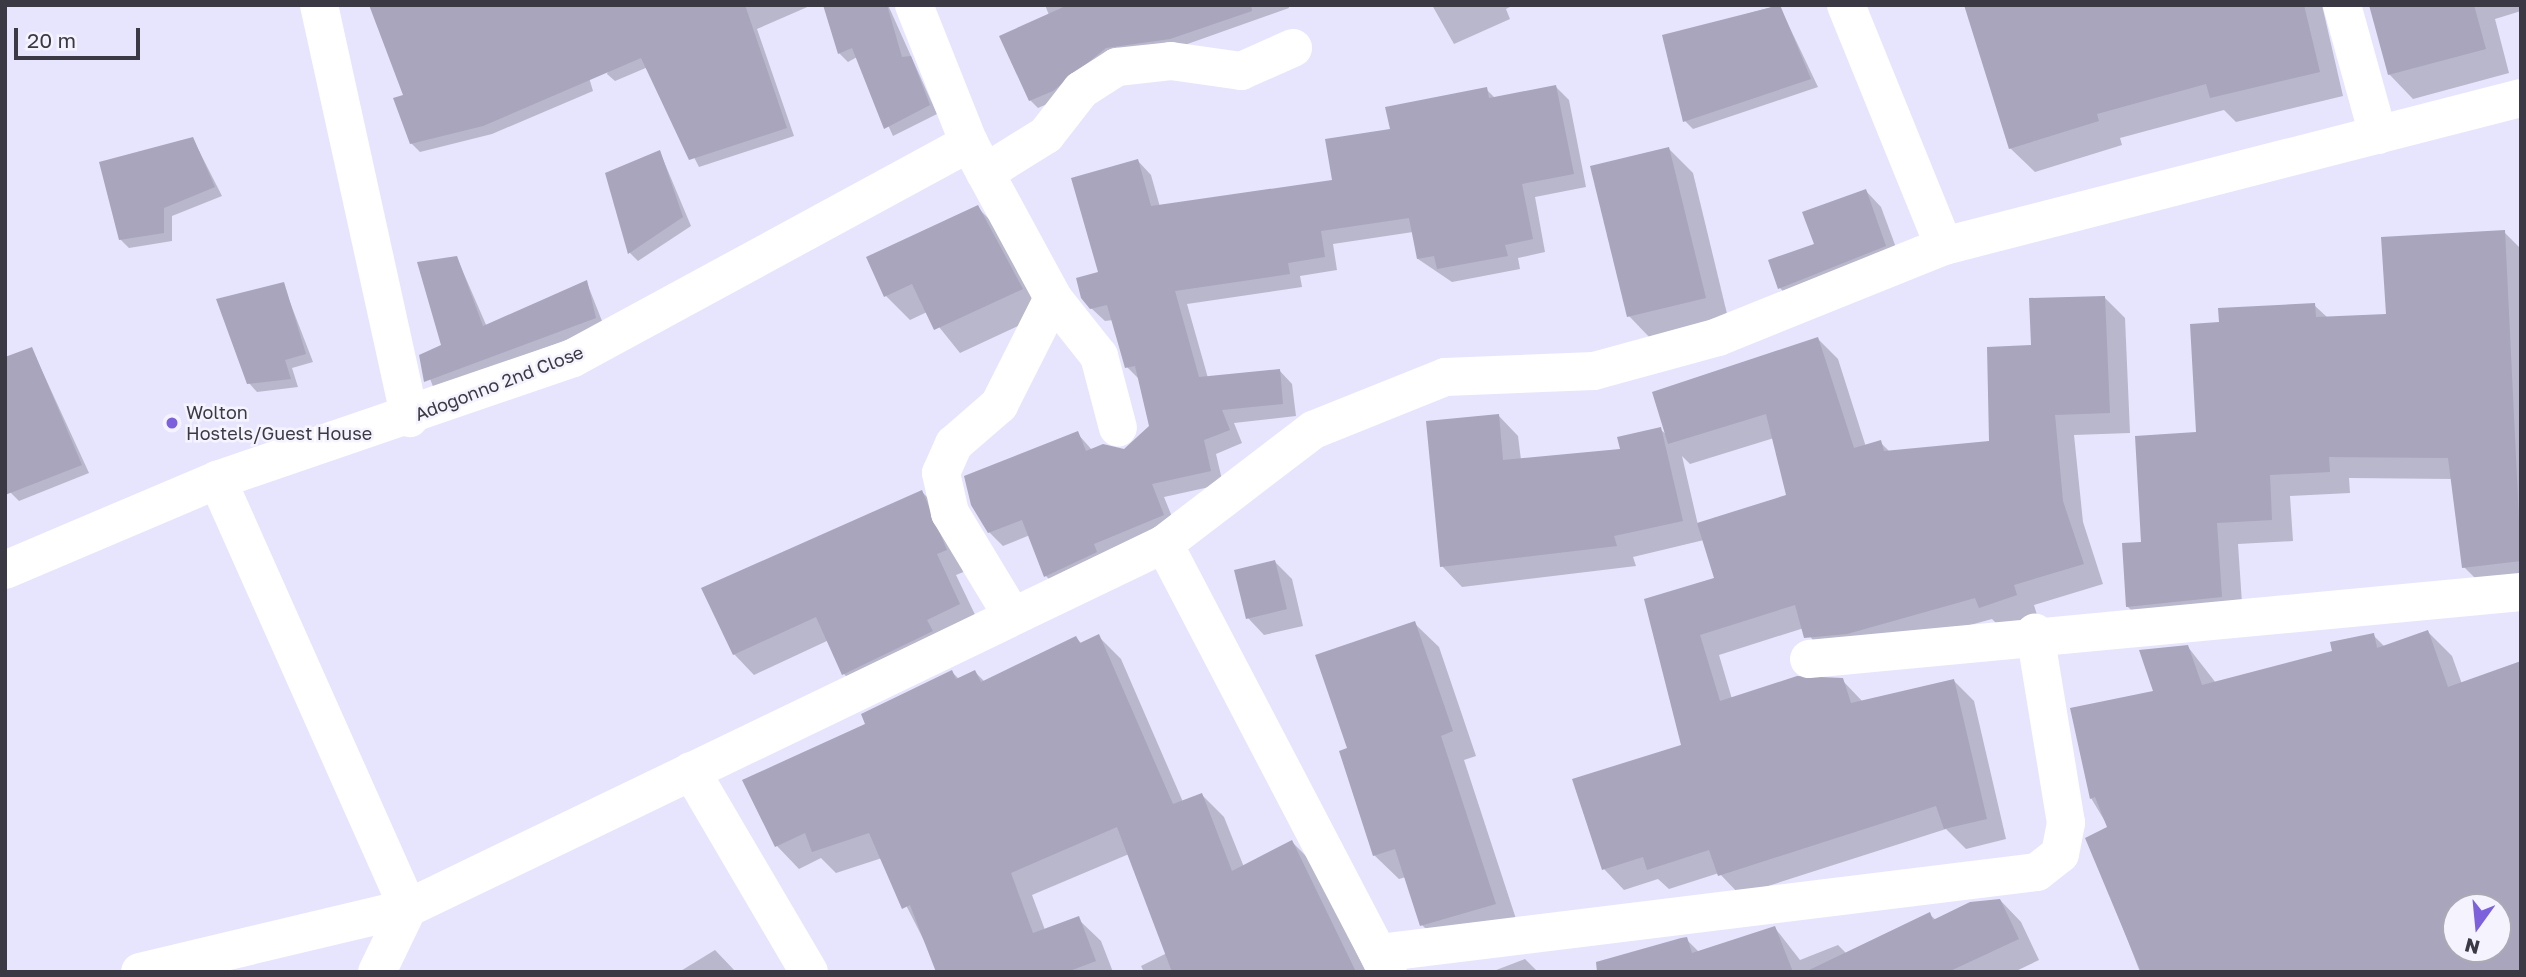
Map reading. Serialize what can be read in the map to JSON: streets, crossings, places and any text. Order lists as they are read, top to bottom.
{
  "streets": {
    "street": ["Adogonno 2nd Close"]
  },
  "places": ["Wolton Hostels/Guest House"],
  "scale_bar": "20 m",
  "north": "bottom"
}
